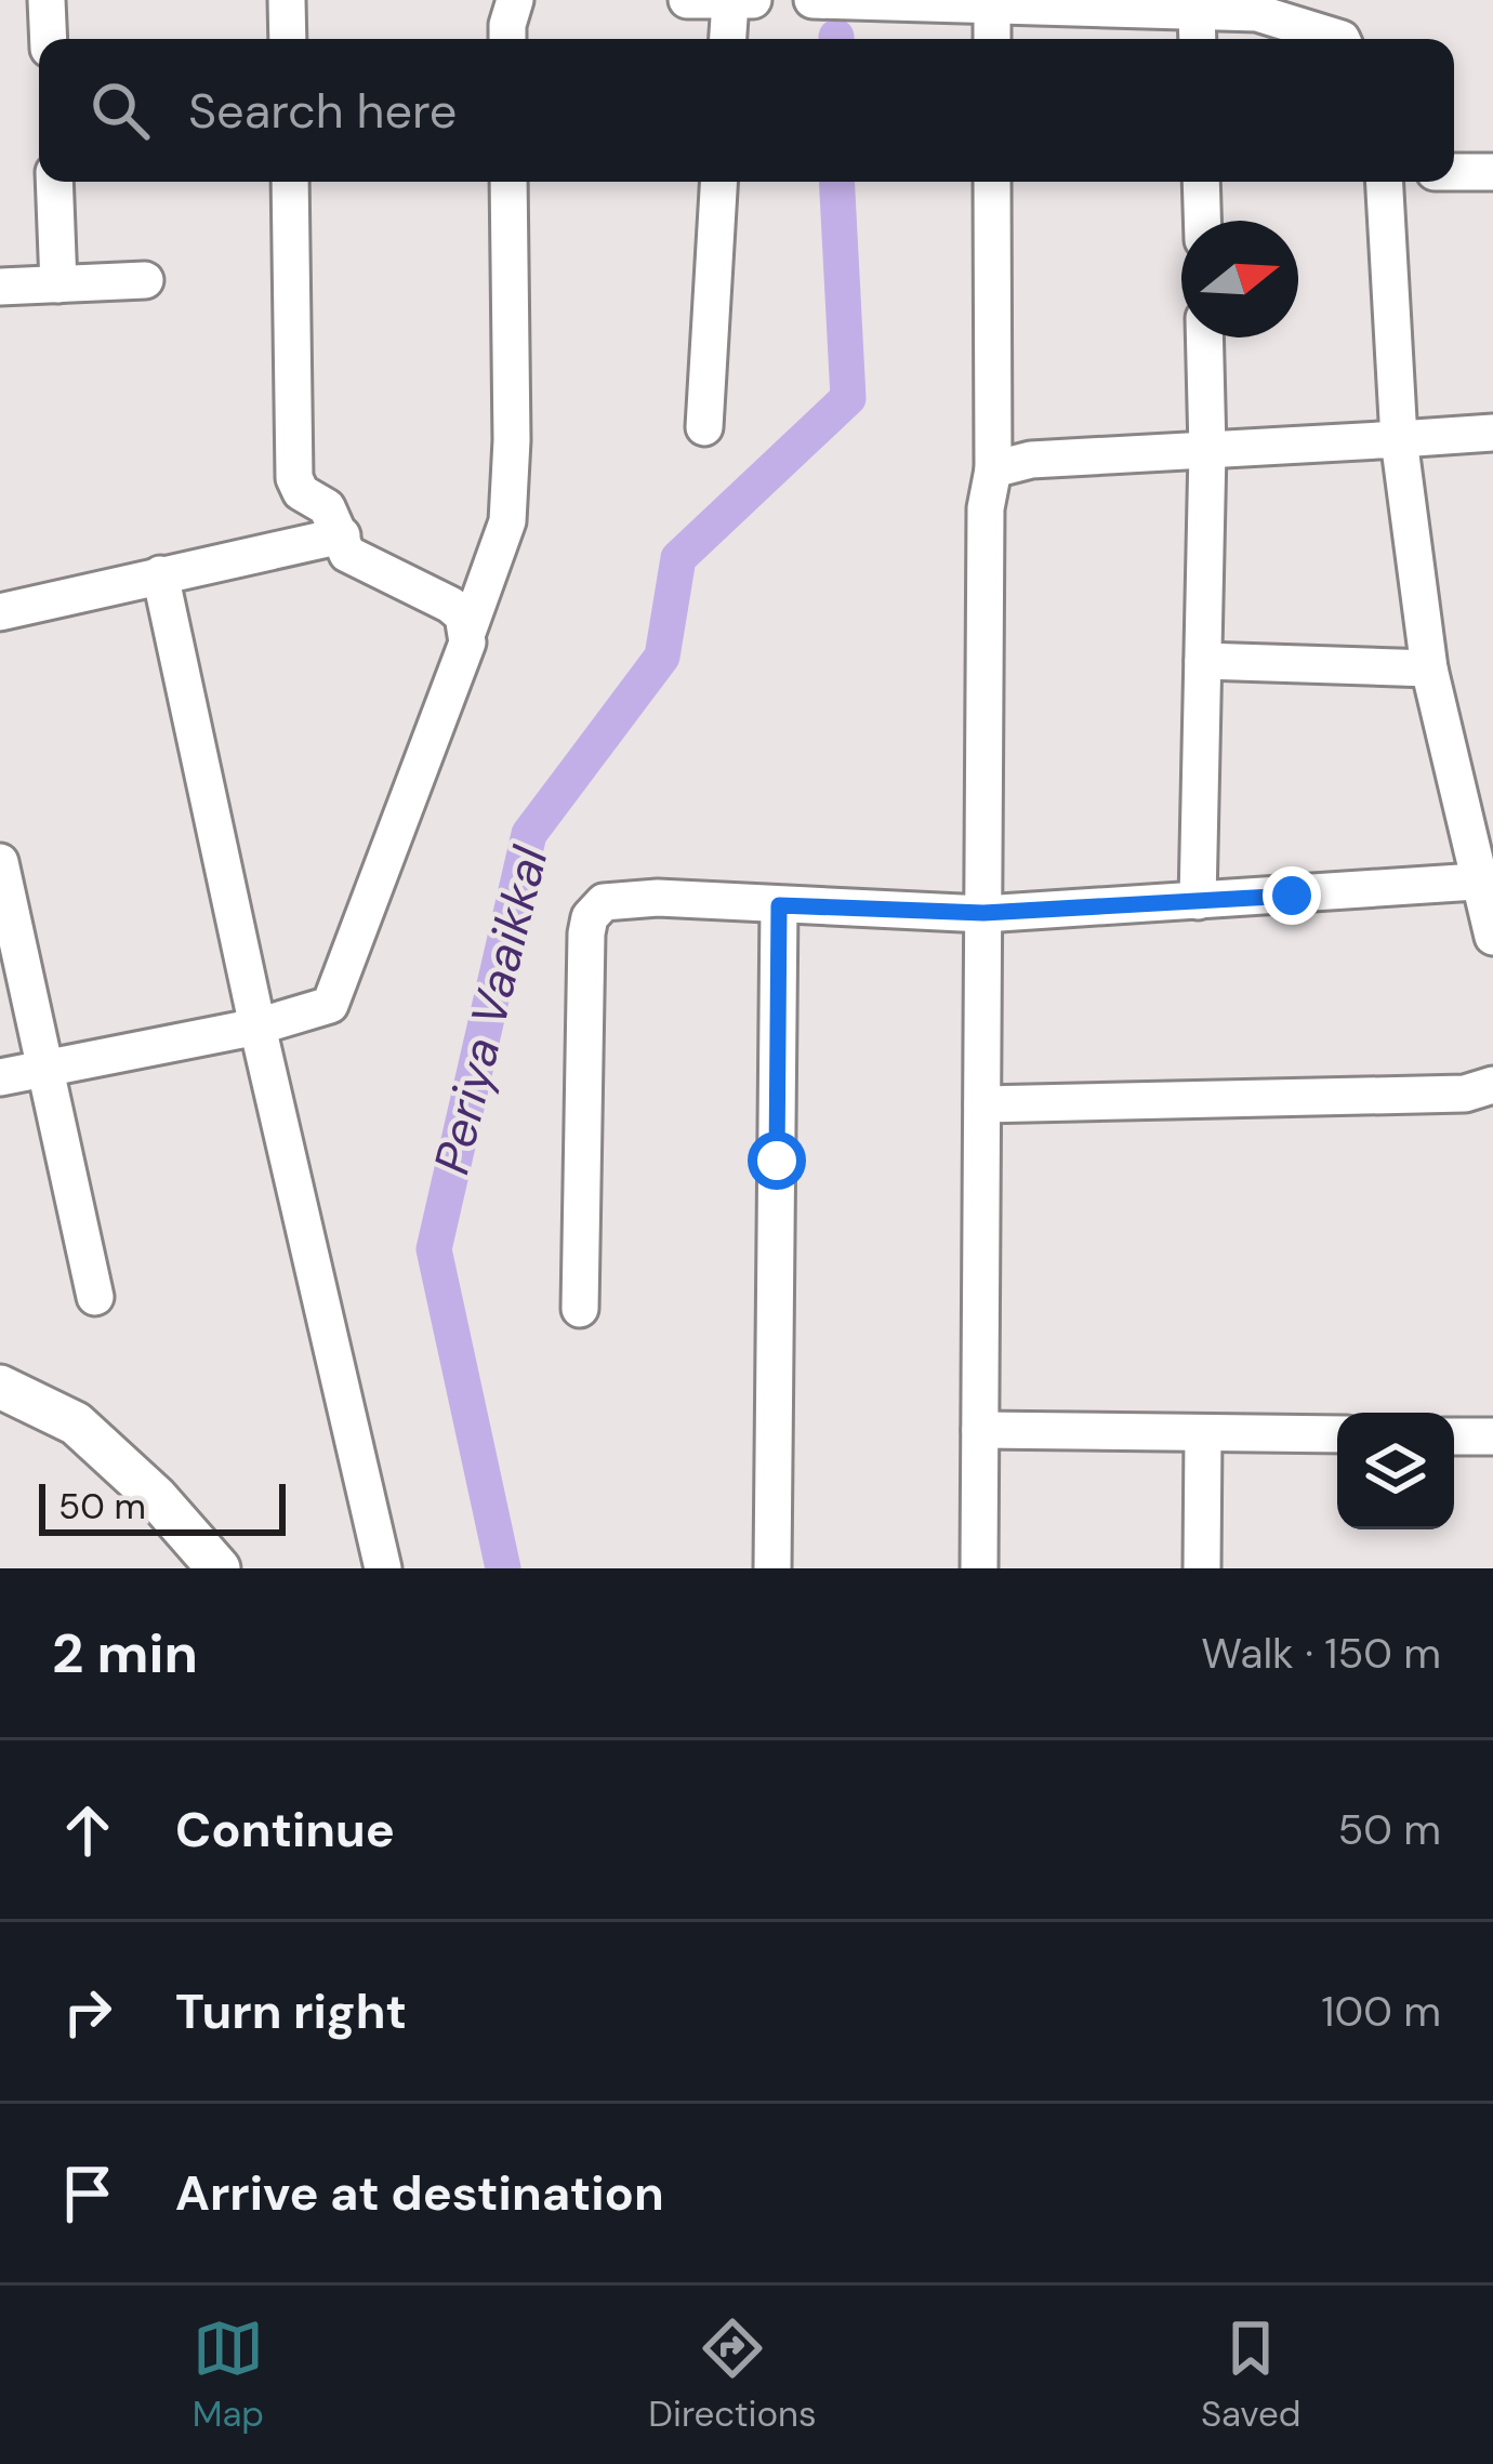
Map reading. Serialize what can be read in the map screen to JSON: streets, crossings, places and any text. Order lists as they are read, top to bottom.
{
  "water": ["Periya Vaaikkal"],
  "scale_bar": "50 m",
  "north": "right",
  "page": {
    "search": "Search here",
    "scale": "50 m",
    "heading": ["2 min", "Walk · 150 m"],
    "list": [
      ["Continue", "50 m"],
      ["Turn right", "100 m"],
      "Arrive at destination"
    ],
    "nav": ["Map", "Directions", "Saved"]
  }
}
